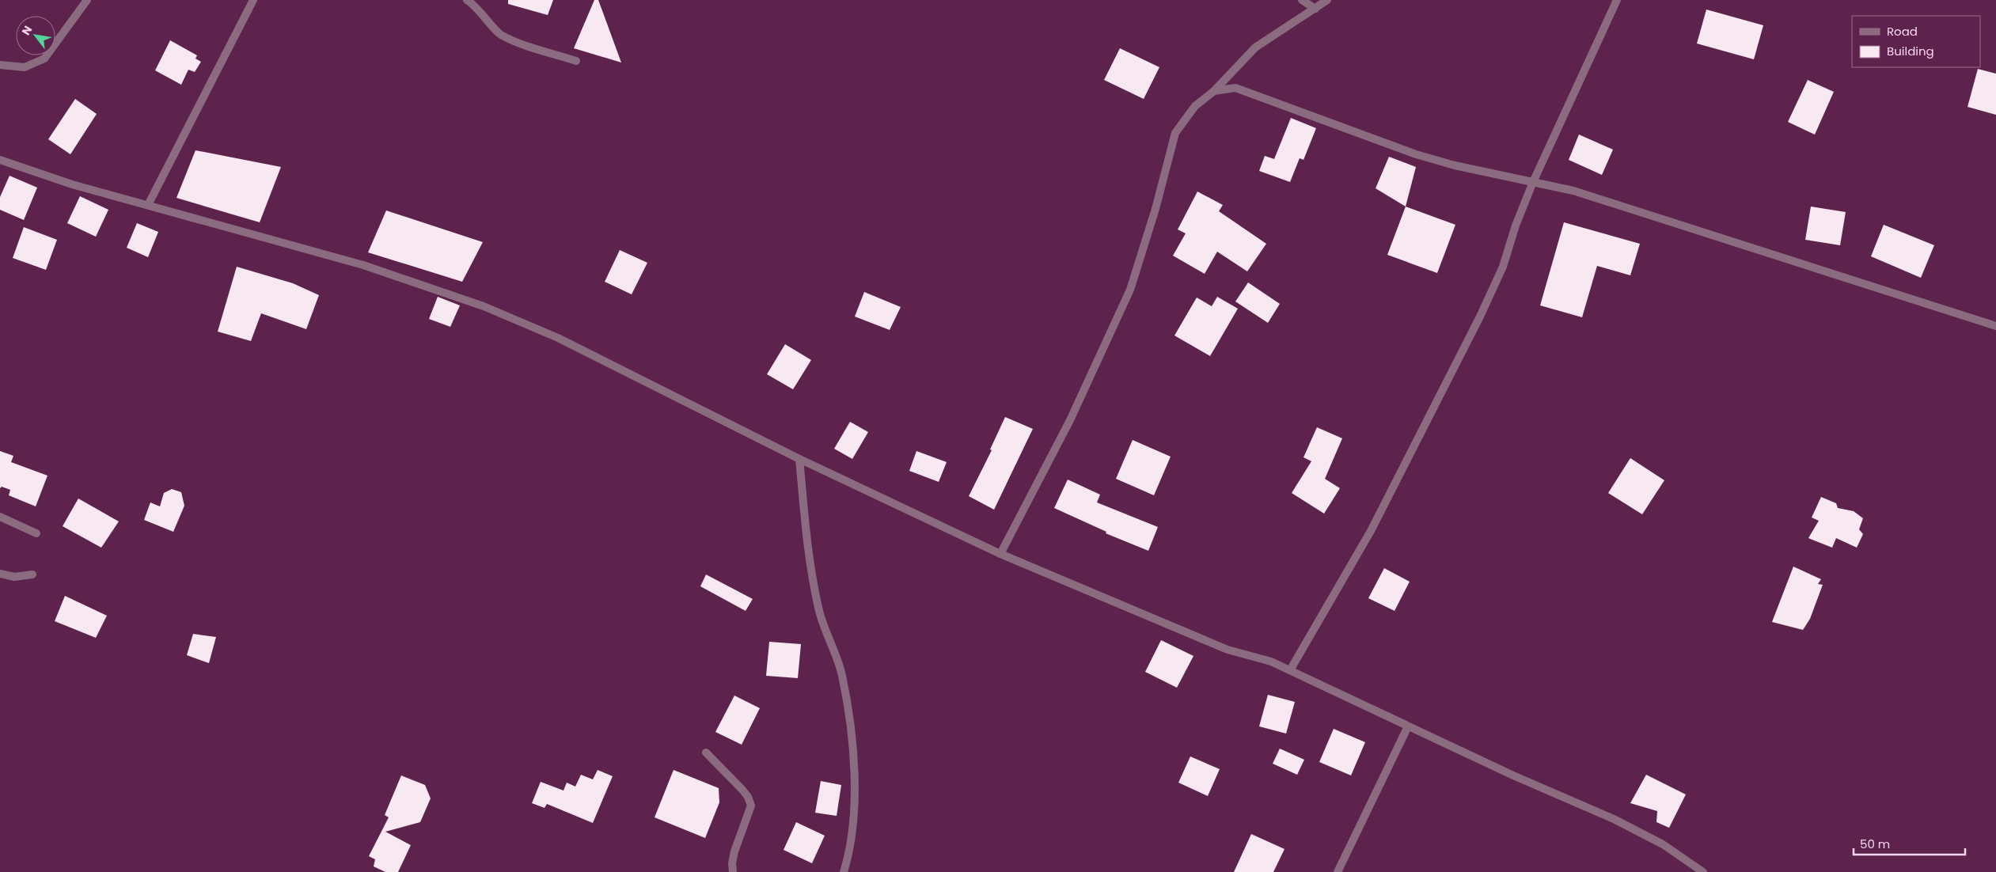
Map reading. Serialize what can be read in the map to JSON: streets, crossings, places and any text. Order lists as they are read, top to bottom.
{
  "legend": ["Road", "Building"],
  "scale_bar": "50 m",
  "north": "top left"
}
